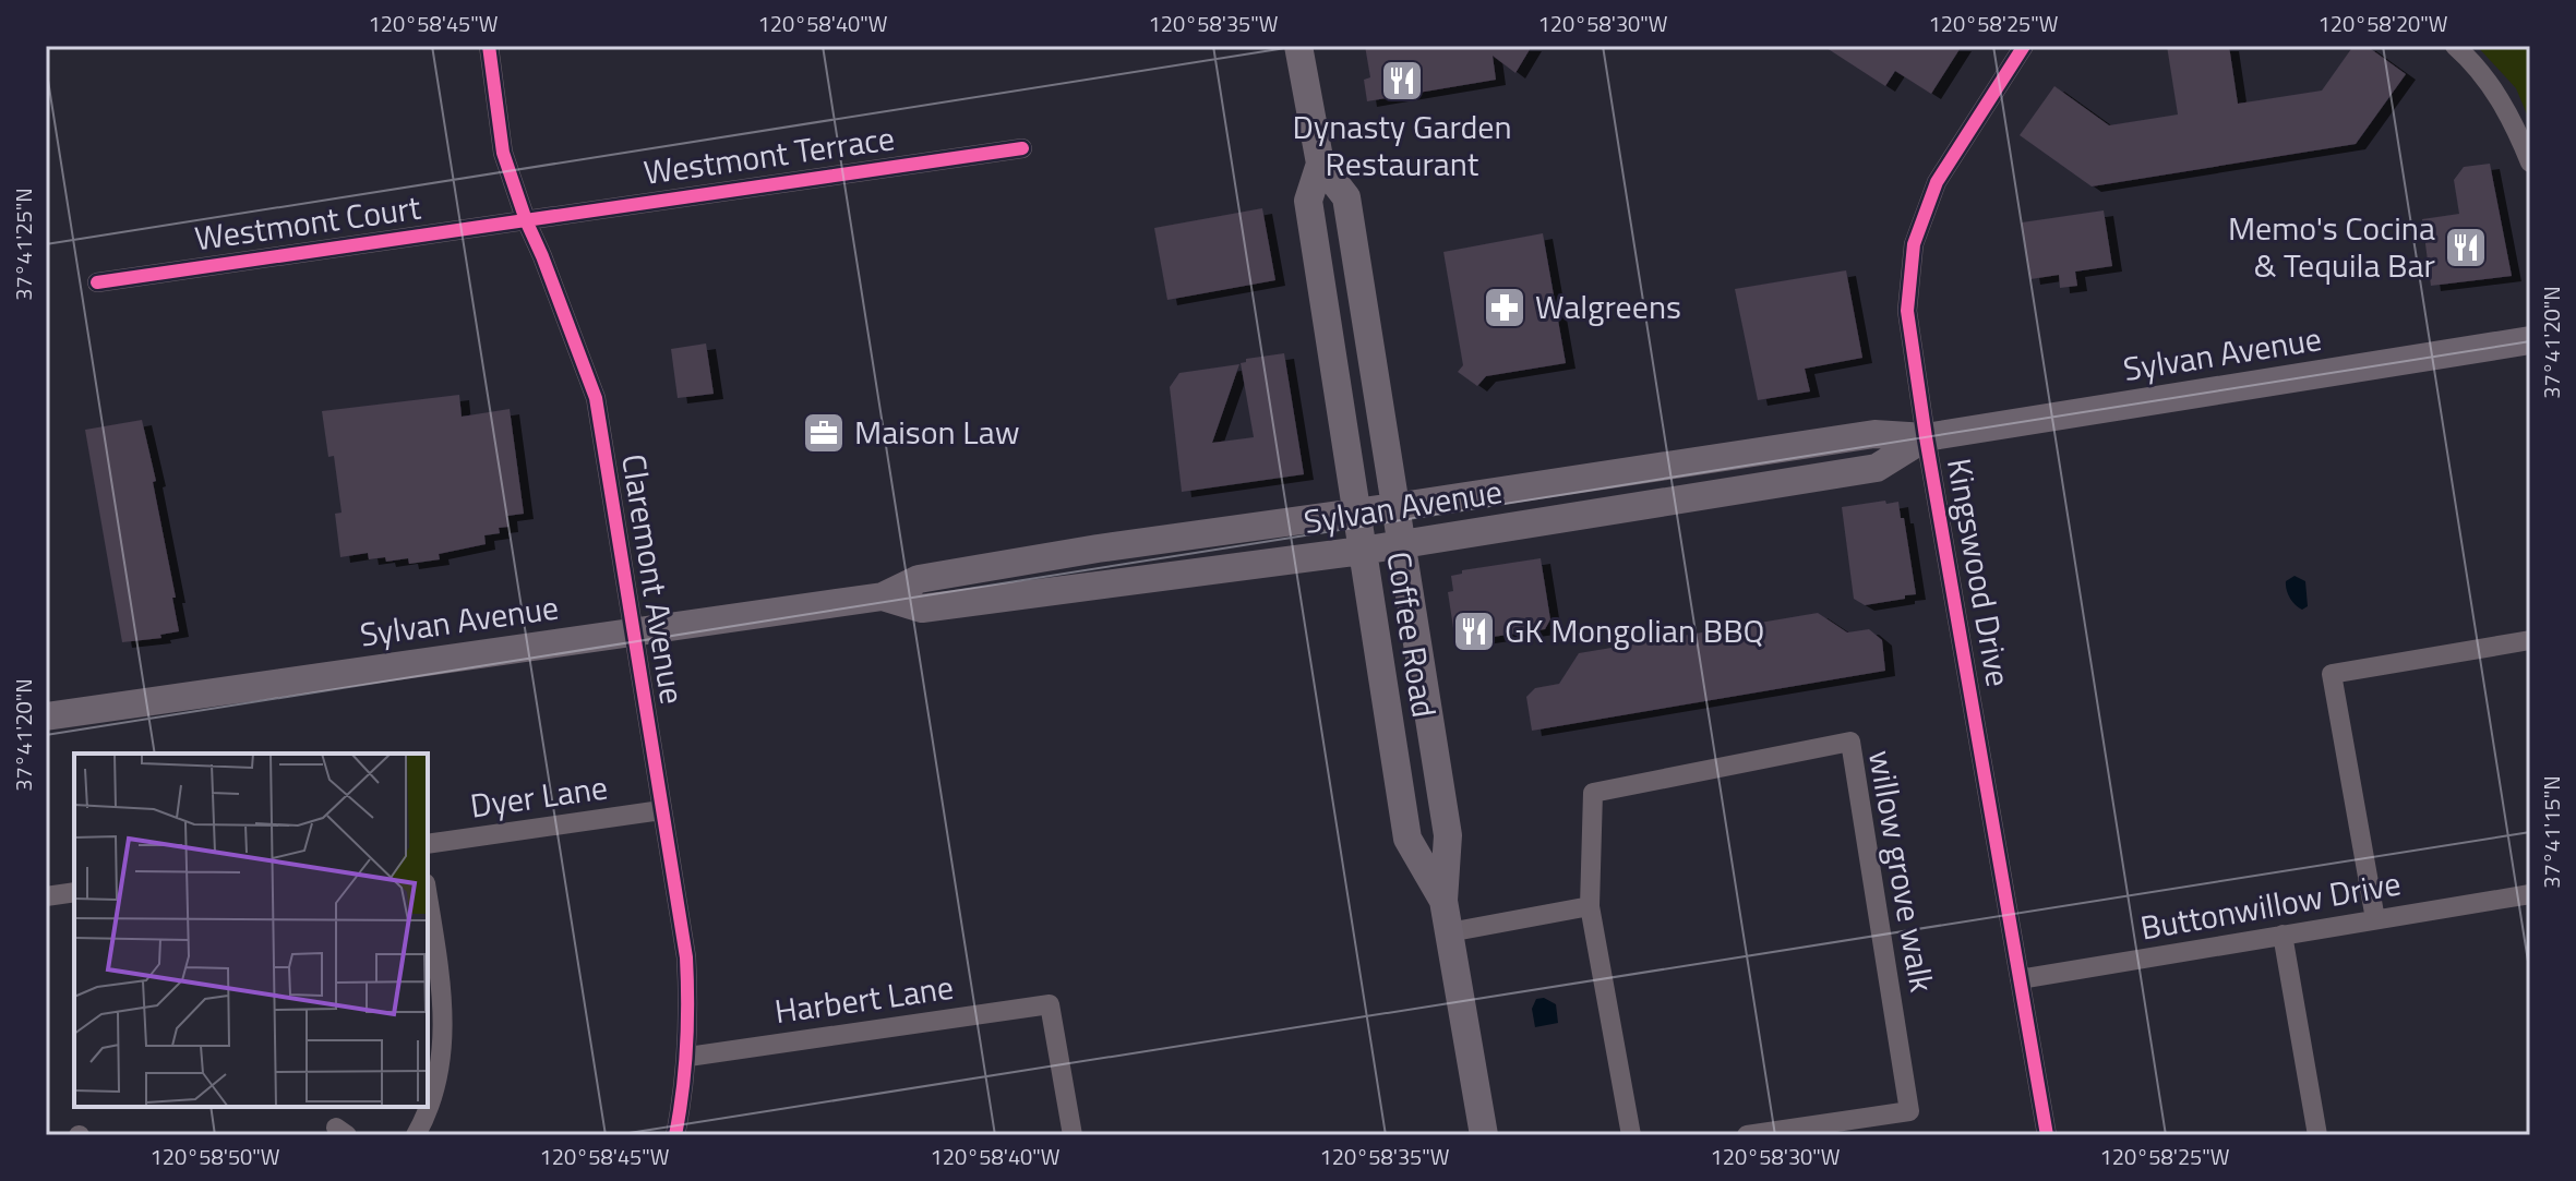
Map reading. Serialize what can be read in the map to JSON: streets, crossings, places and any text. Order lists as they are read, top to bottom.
{
  "streets": {
    "main road": ["Sylvan Avenue", "Coffee Road"],
    "street": [
      "Westmont Terrace",
      "Westmont Court",
      "Kingswood Drive",
      "Claremont Avenue",
      "Dyer Lane",
      "willow grove walk",
      "Buttonwillow Drive",
      "Harbert Lane"
    ]
  },
  "crossings": [
    ["Westmont Terrace", "Westmont Court"],
    ["Westmont Terrace", "Claremont Avenue"],
    ["Westmont Court", "Claremont Avenue"],
    ["Sylvan Avenue", "Kingswood Drive"],
    ["Sylvan Avenue", "Claremont Avenue"],
    ["Sylvan Avenue", "Coffee Road"],
    ["Kingswood Drive", "Buttonwillow Drive"],
    ["Claremont Avenue", "Dyer Lane"],
    ["Claremont Avenue", "Harbert Lane"]
  ],
  "places": {
    "restaurant": ["Dynasty Garden Restaurant", "Memo's Cocina & Tequila Bar", "GK Mongolian BBQ"],
    "pharmacy": ["Walgreens"],
    "office": ["Maison Law"]
  },
  "coordinates": [
    "120°58'45\"W",
    "120°58'40\"W",
    "120°58'35\"W",
    "120°58'30\"W",
    "120°58'25\"W",
    "120°58'20\"W",
    "37°41'25\"N",
    "37°41'20\"N",
    "37°41'15\"N",
    "120°58'50\"W"
  ]
}
